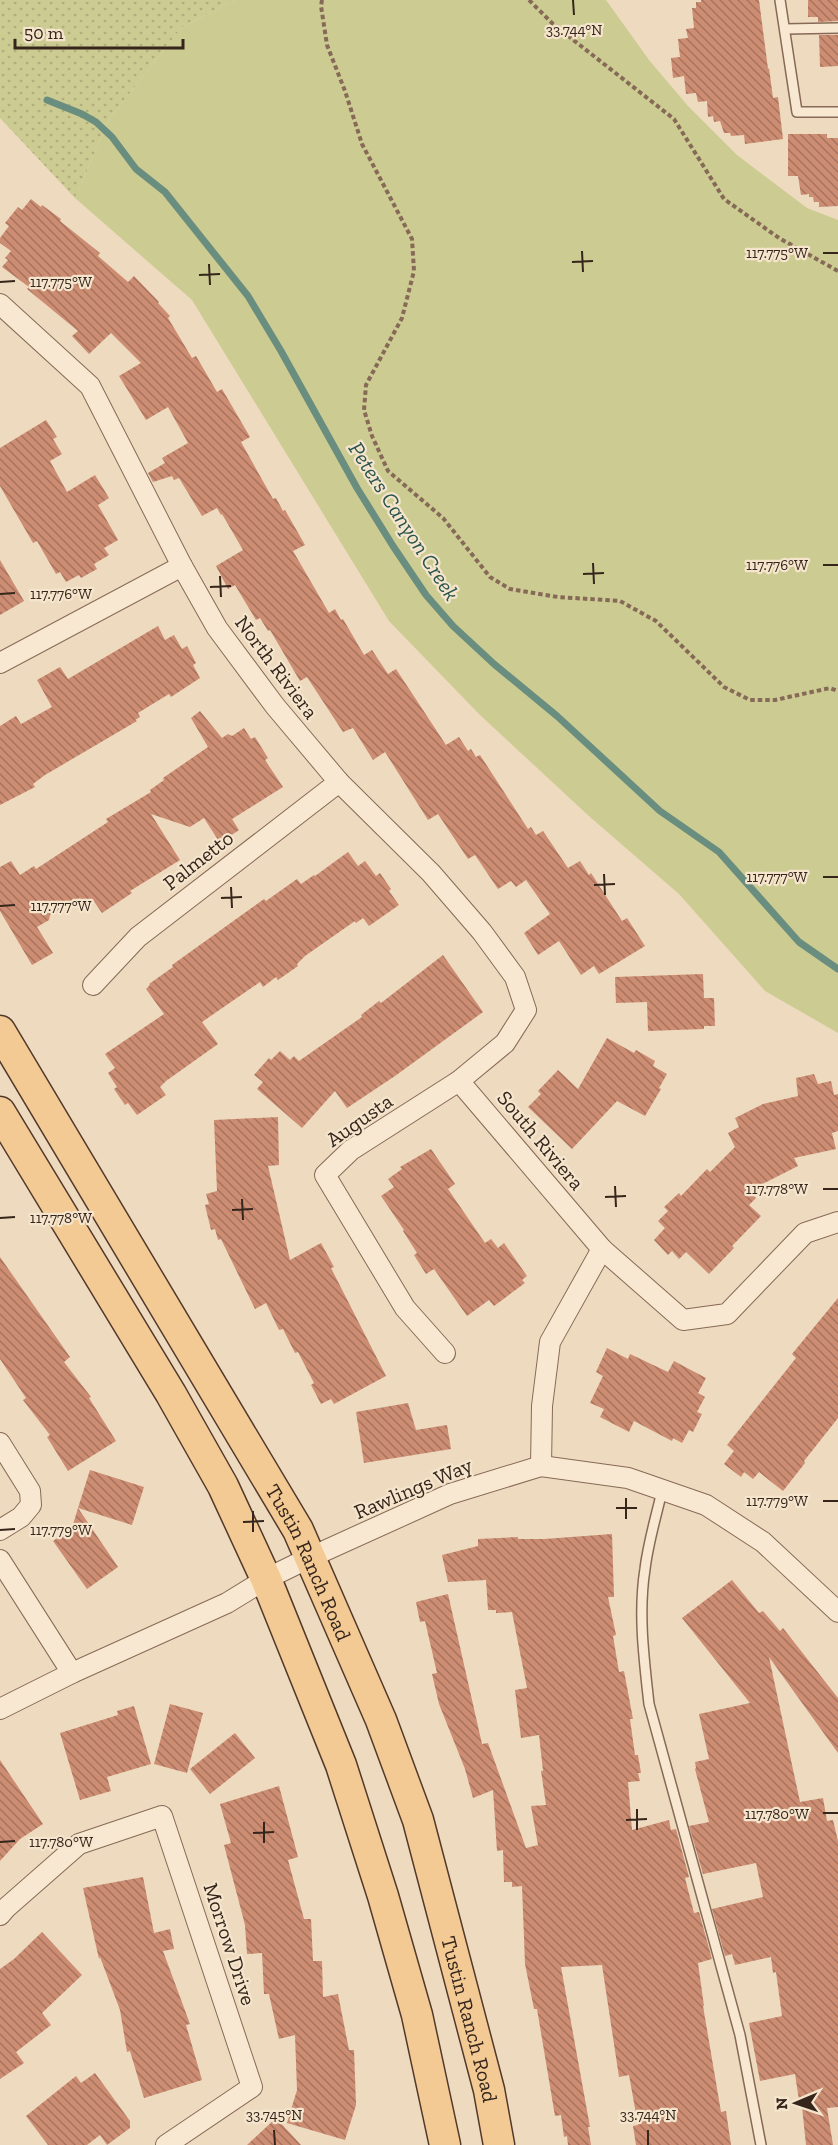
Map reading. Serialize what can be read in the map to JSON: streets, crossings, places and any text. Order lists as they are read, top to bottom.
{
  "streets": {
    "main road": ["Tustin Ranch Road"],
    "street": [
      "North Riviera",
      "Palmetto",
      "Augusta",
      "South Riviera",
      "Rawlings Way",
      "Morrow Drive"
    ]
  },
  "crossings": [
    ["North Riviera", "Palmetto"],
    ["North Riviera", "Augusta"],
    ["Augusta", "South Riviera"],
    ["Rawlings Way", "Tustin Ranch Road"]
  ],
  "water": ["Peters Canyon Creek"],
  "scale_bar": "50 m",
  "north": "left",
  "coordinates": [
    "33.744°N",
    "117.775°W",
    "117.776°W",
    "117.777°W",
    "117.778°W",
    "117.779°W",
    "117.780°W",
    "33.745°N"
  ]
}
